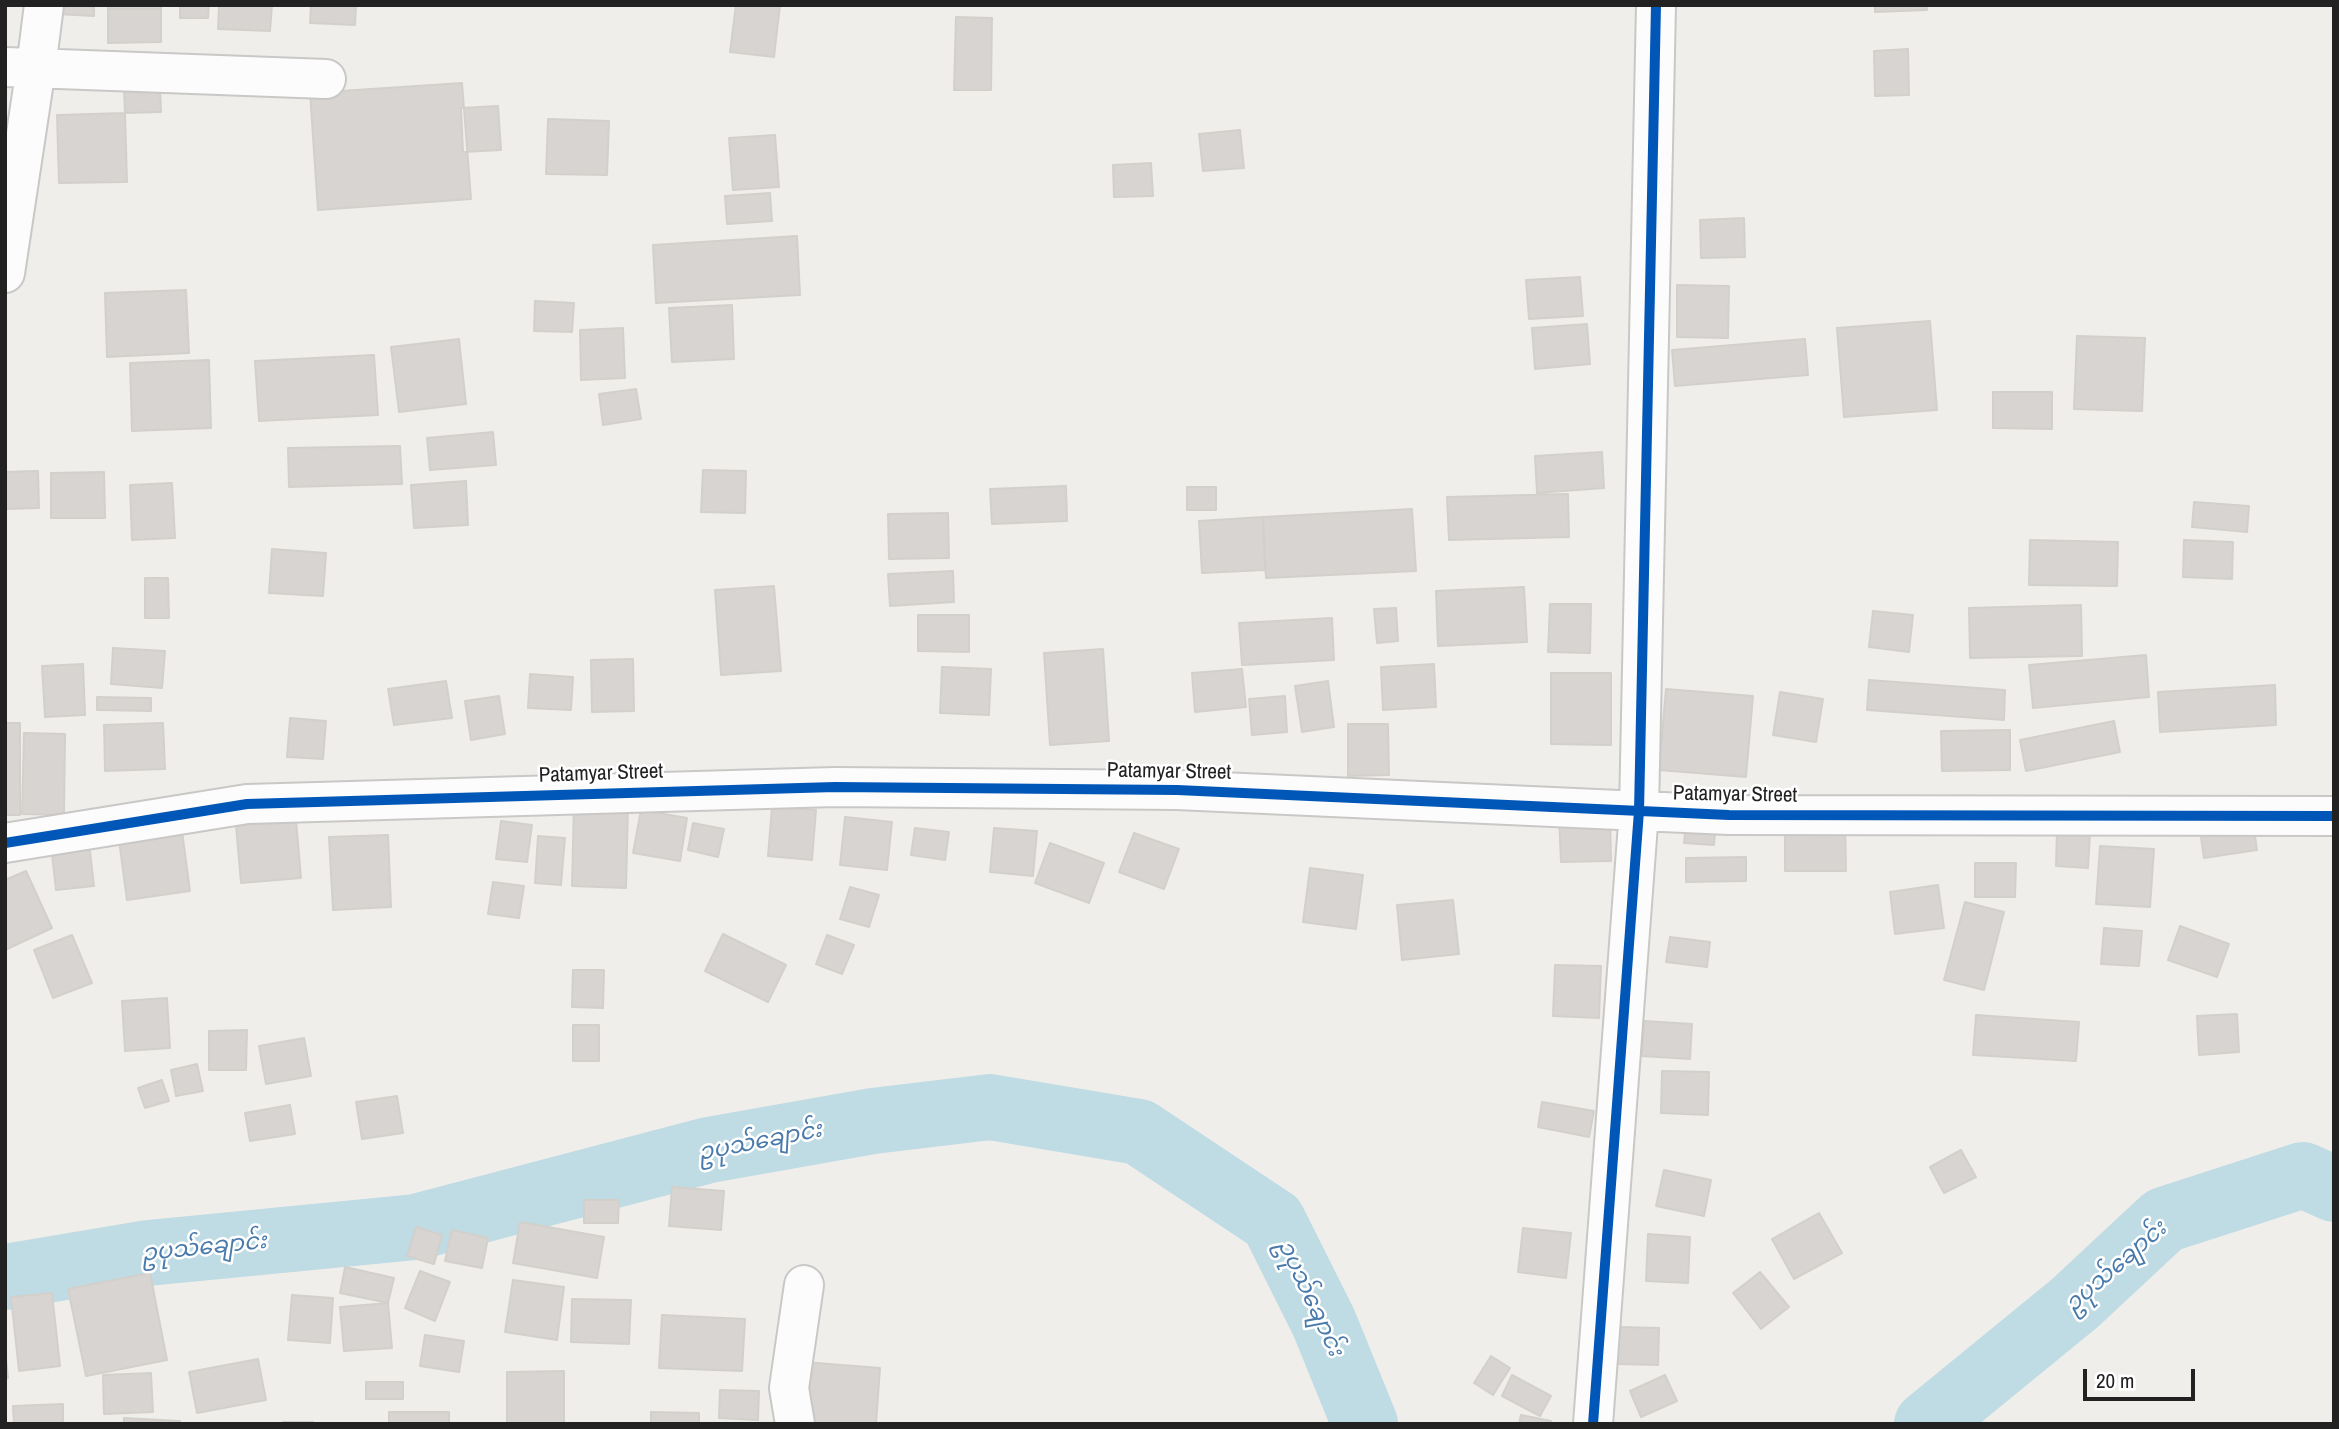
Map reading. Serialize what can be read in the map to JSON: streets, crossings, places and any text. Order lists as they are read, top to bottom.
{
  "streets": {
    "street": ["Patamyar Street"]
  },
  "water": ["ဥပုသ်ချောင်း"],
  "scale_bar": "20 m"
}
